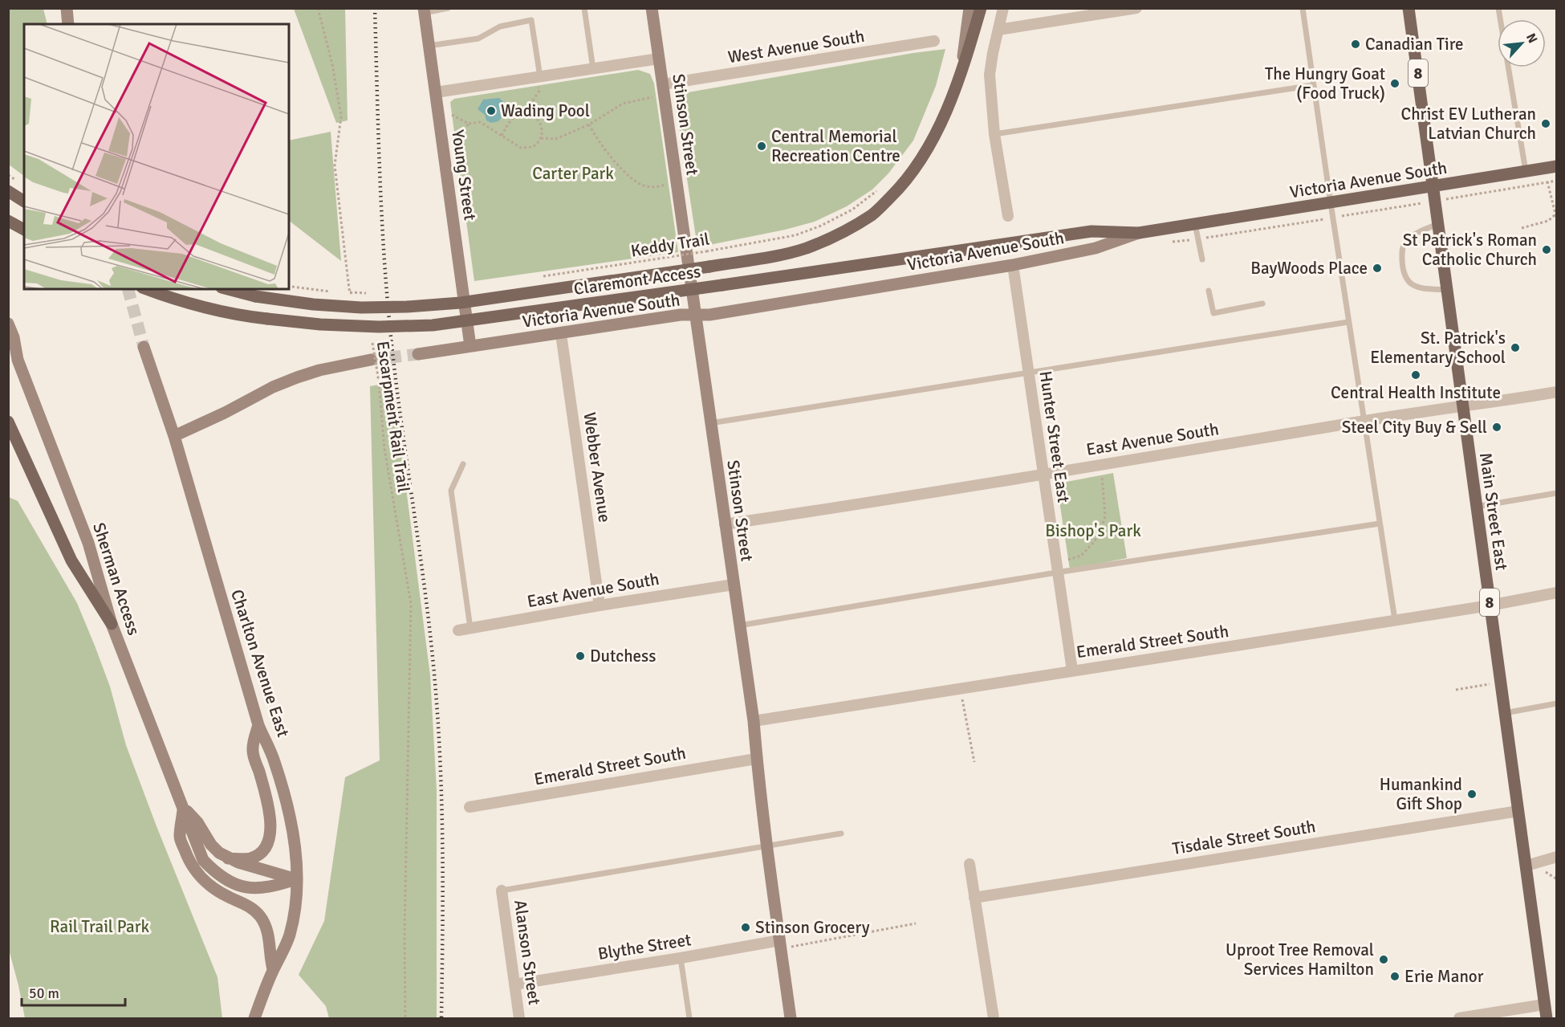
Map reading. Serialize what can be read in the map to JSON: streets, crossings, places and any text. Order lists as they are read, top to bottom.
{
  "streets": {
    "main road": [
      "8",
      "Victoria Avenue South",
      "Claremont Access",
      "Main Street East"
    ],
    "street": [
      "West Avenue South",
      "Stinson Street",
      "Young Street",
      "Hunter Street East",
      "East Avenue South",
      "Webber Avenue",
      "Sherman Access",
      "Emerald Street South",
      "Charlton Avenue East",
      "Tisdale Street South",
      "Blythe Street",
      "Alanson Street"
    ],
    "path": ["Keddy Trail", "Escarpment Rail Trail"]
  },
  "crossings": [
    ["West Avenue South", "Stinson Street"],
    ["Stinson Street", "Victoria Avenue South"],
    ["Stinson Street", "East Avenue South"],
    ["Stinson Street", "Emerald Street South"],
    ["Stinson Street", "Blythe Street"],
    ["Young Street", "Victoria Avenue South"],
    ["Victoria Avenue South", "Claremont Access"],
    ["Victoria Avenue South", "Hunter Street East"],
    ["Victoria Avenue South", "Webber Avenue"],
    ["Victoria Avenue South", "Main Street East"],
    ["Hunter Street East", "East Avenue South"],
    ["Hunter Street East", "Emerald Street South"],
    ["East Avenue South", "Webber Avenue"],
    ["East Avenue South", "Main Street East"],
    ["Main Street East", "Emerald Street South"],
    ["Main Street East", "Tisdale Street South"],
    ["Sherman Access", "Charlton Avenue East"],
    ["Blythe Street", "Alanson Street"]
  ],
  "parks": ["Carter Park", "Bishop's Park", "Rail Trail Park"],
  "places": [
    "Canadian Tire",
    "The Hungry Goat (Food Truck)",
    "Wading Pool",
    "Christ EV Lutheran Latvian Church",
    "Central Memorial Recreation Centre",
    "St Patrick's Roman Catholic Church",
    "BayWoods Place",
    "St. Patrick's Elementary School",
    "Central Health Institute",
    "Steel City Buy & Sell",
    "Dutchess",
    "Humankind Gift Shop",
    "Stinson Grocery",
    "Uproot Tree Removal Services Hamilton",
    "Erie Manor"
  ],
  "scale_bar": "50 m",
  "north": "top right"
}
